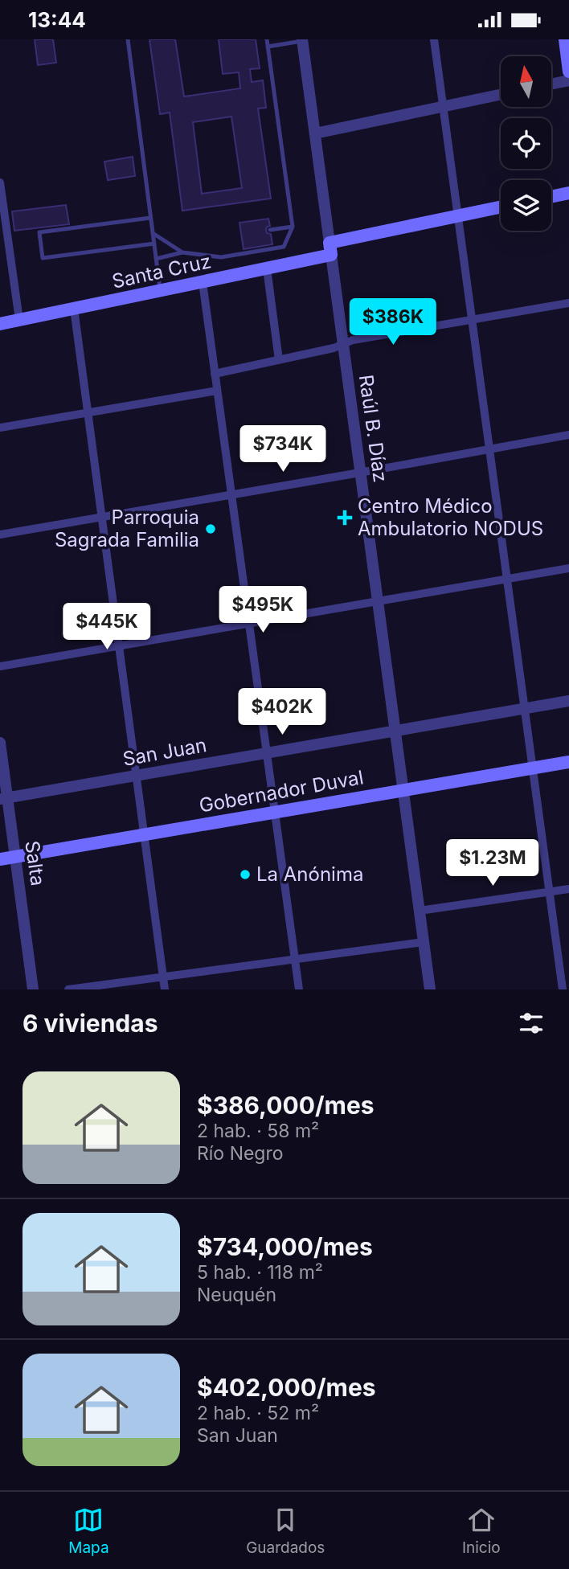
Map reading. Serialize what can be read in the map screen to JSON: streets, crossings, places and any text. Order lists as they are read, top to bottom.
{
  "streets": {
    "main road": ["Santa Cruz", "Gobernador Duval"],
    "street": ["Raúl B. Díaz", "San Juan", "Salta"]
  },
  "crossings": [
    ["Santa Cruz", "Raúl B. Díaz"],
    ["Raúl B. Díaz", "San Juan"],
    ["Raúl B. Díaz", "Gobernador Duval"],
    ["San Juan", "Salta"],
    ["Gobernador Duval", "Salta"]
  ],
  "places": {
    "health": ["Centro Médico Ambulatorio NODUS"],
    "other": ["Parroquia Sagrada Familia", "La Anónima"]
  },
  "north": "top",
  "page": {
    "status": "13:44",
    "price": [
      "$386K",
      "$734K",
      "$495K",
      "$445K",
      "$402K",
      "$1.23M"
    ],
    "heading": "6 viviendas",
    "list": [
      {
        "name": "$386,000/mes",
        "note": "2 hab. · 58 m² · Río Negro"
      },
      {
        "name": "$734,000/mes",
        "note": "5 hab. · 118 m² · Neuquén"
      },
      {
        "name": "$402,000/mes",
        "note": "2 hab. · 52 m² · San Juan"
      }
    ],
    "tabs": ["Mapa", "Guardados", "Inicio"]
  }
}
